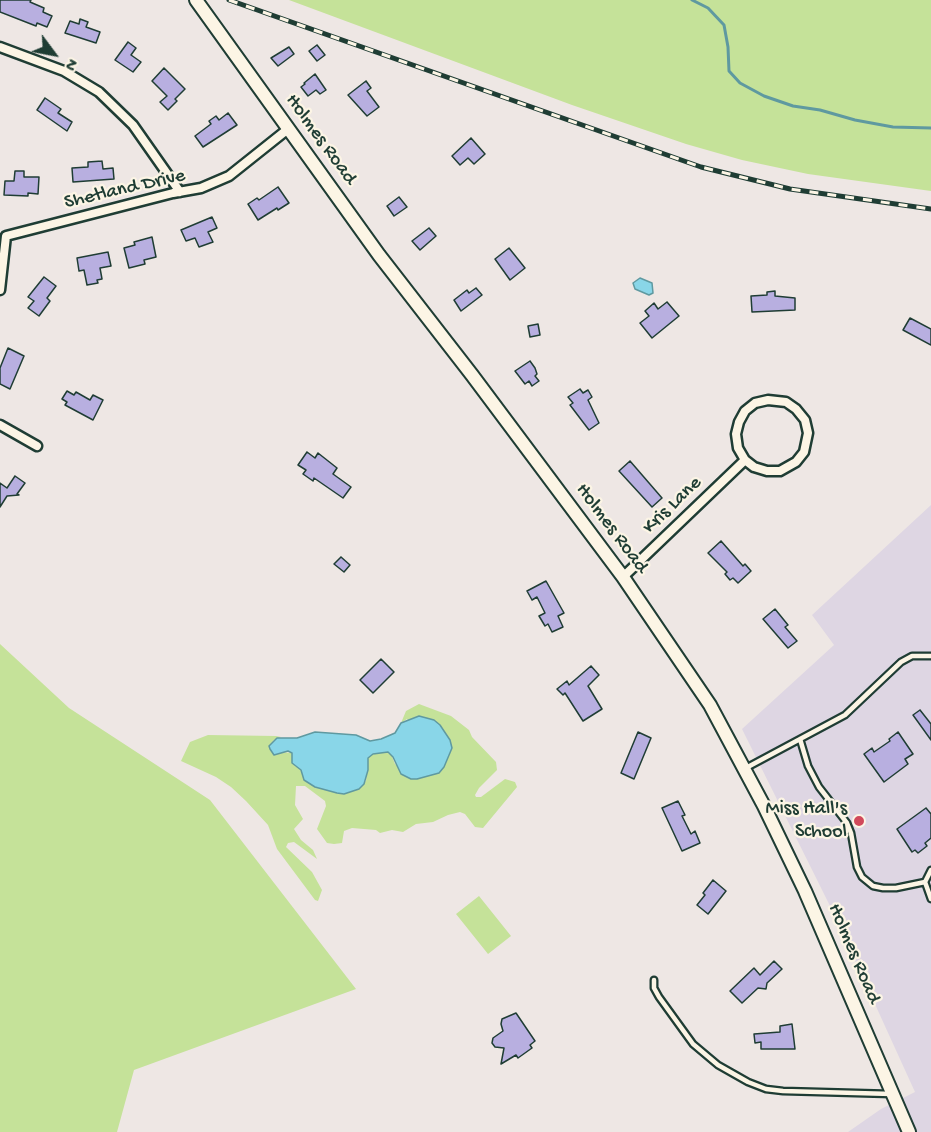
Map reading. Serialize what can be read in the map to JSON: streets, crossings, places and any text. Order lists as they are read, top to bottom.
{
  "streets": {
    "street": ["Holmes Road", "Shetland Drive", "Kris Lane"]
  },
  "crossings": [
    ["Holmes Road", "Shetland Drive"],
    ["Holmes Road", "Kris Lane"]
  ],
  "places": ["Miss Hall's School"],
  "north": "bottom right"
}
